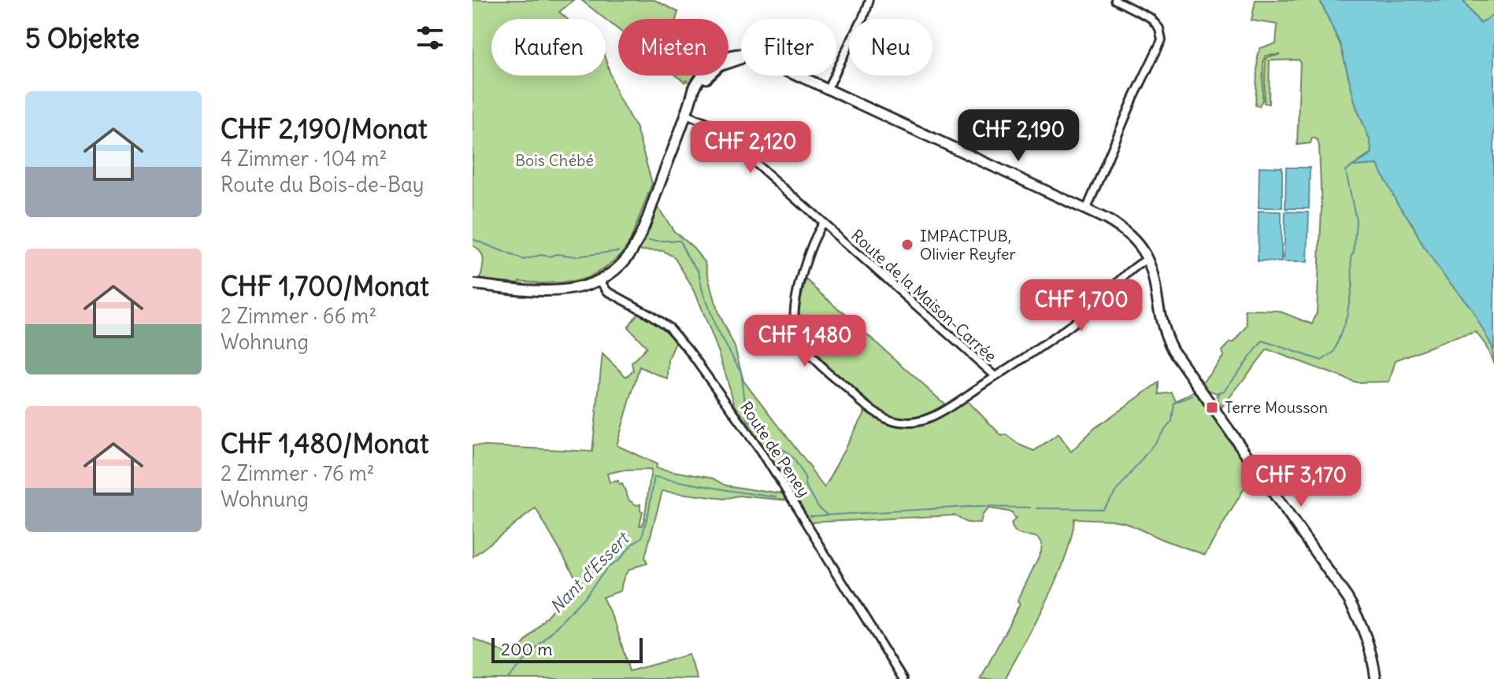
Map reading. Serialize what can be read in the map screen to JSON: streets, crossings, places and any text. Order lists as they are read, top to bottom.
{
  "streets": {
    "street": ["Route de la Maison-Carrée", "Route de Peney"]
  },
  "water": ["Nant d'Essert"],
  "parks": ["Bois Chébé"],
  "places": {
    "other": ["IMPACTPUB, Olivier Reyfer"],
    "transit": ["Terre Mousson"]
  },
  "scale_bar": "200 m",
  "page": {
    "heading": "5 Objekte",
    "chip": [
      "Kaufen",
      "Mieten",
      "Filter",
      "Neu"
    ],
    "list": [
      {
        "name": "CHF 2,190/Monat",
        "note": "4 Zimmer · 104 m² · Route du Bois-de-Bay"
      },
      {
        "name": "CHF 1,700/Monat",
        "note": "2 Zimmer · 66 m² · Wohnung"
      },
      {
        "name": "CHF 1,480/Monat",
        "note": "2 Zimmer · 76 m² · Wohnung"
      }
    ],
    "price": [
      "CHF 2,190",
      "CHF 2,120",
      "CHF 1,700",
      "CHF 1,480",
      "CHF 3,170"
    ],
    "scale": "200 m"
  }
}
